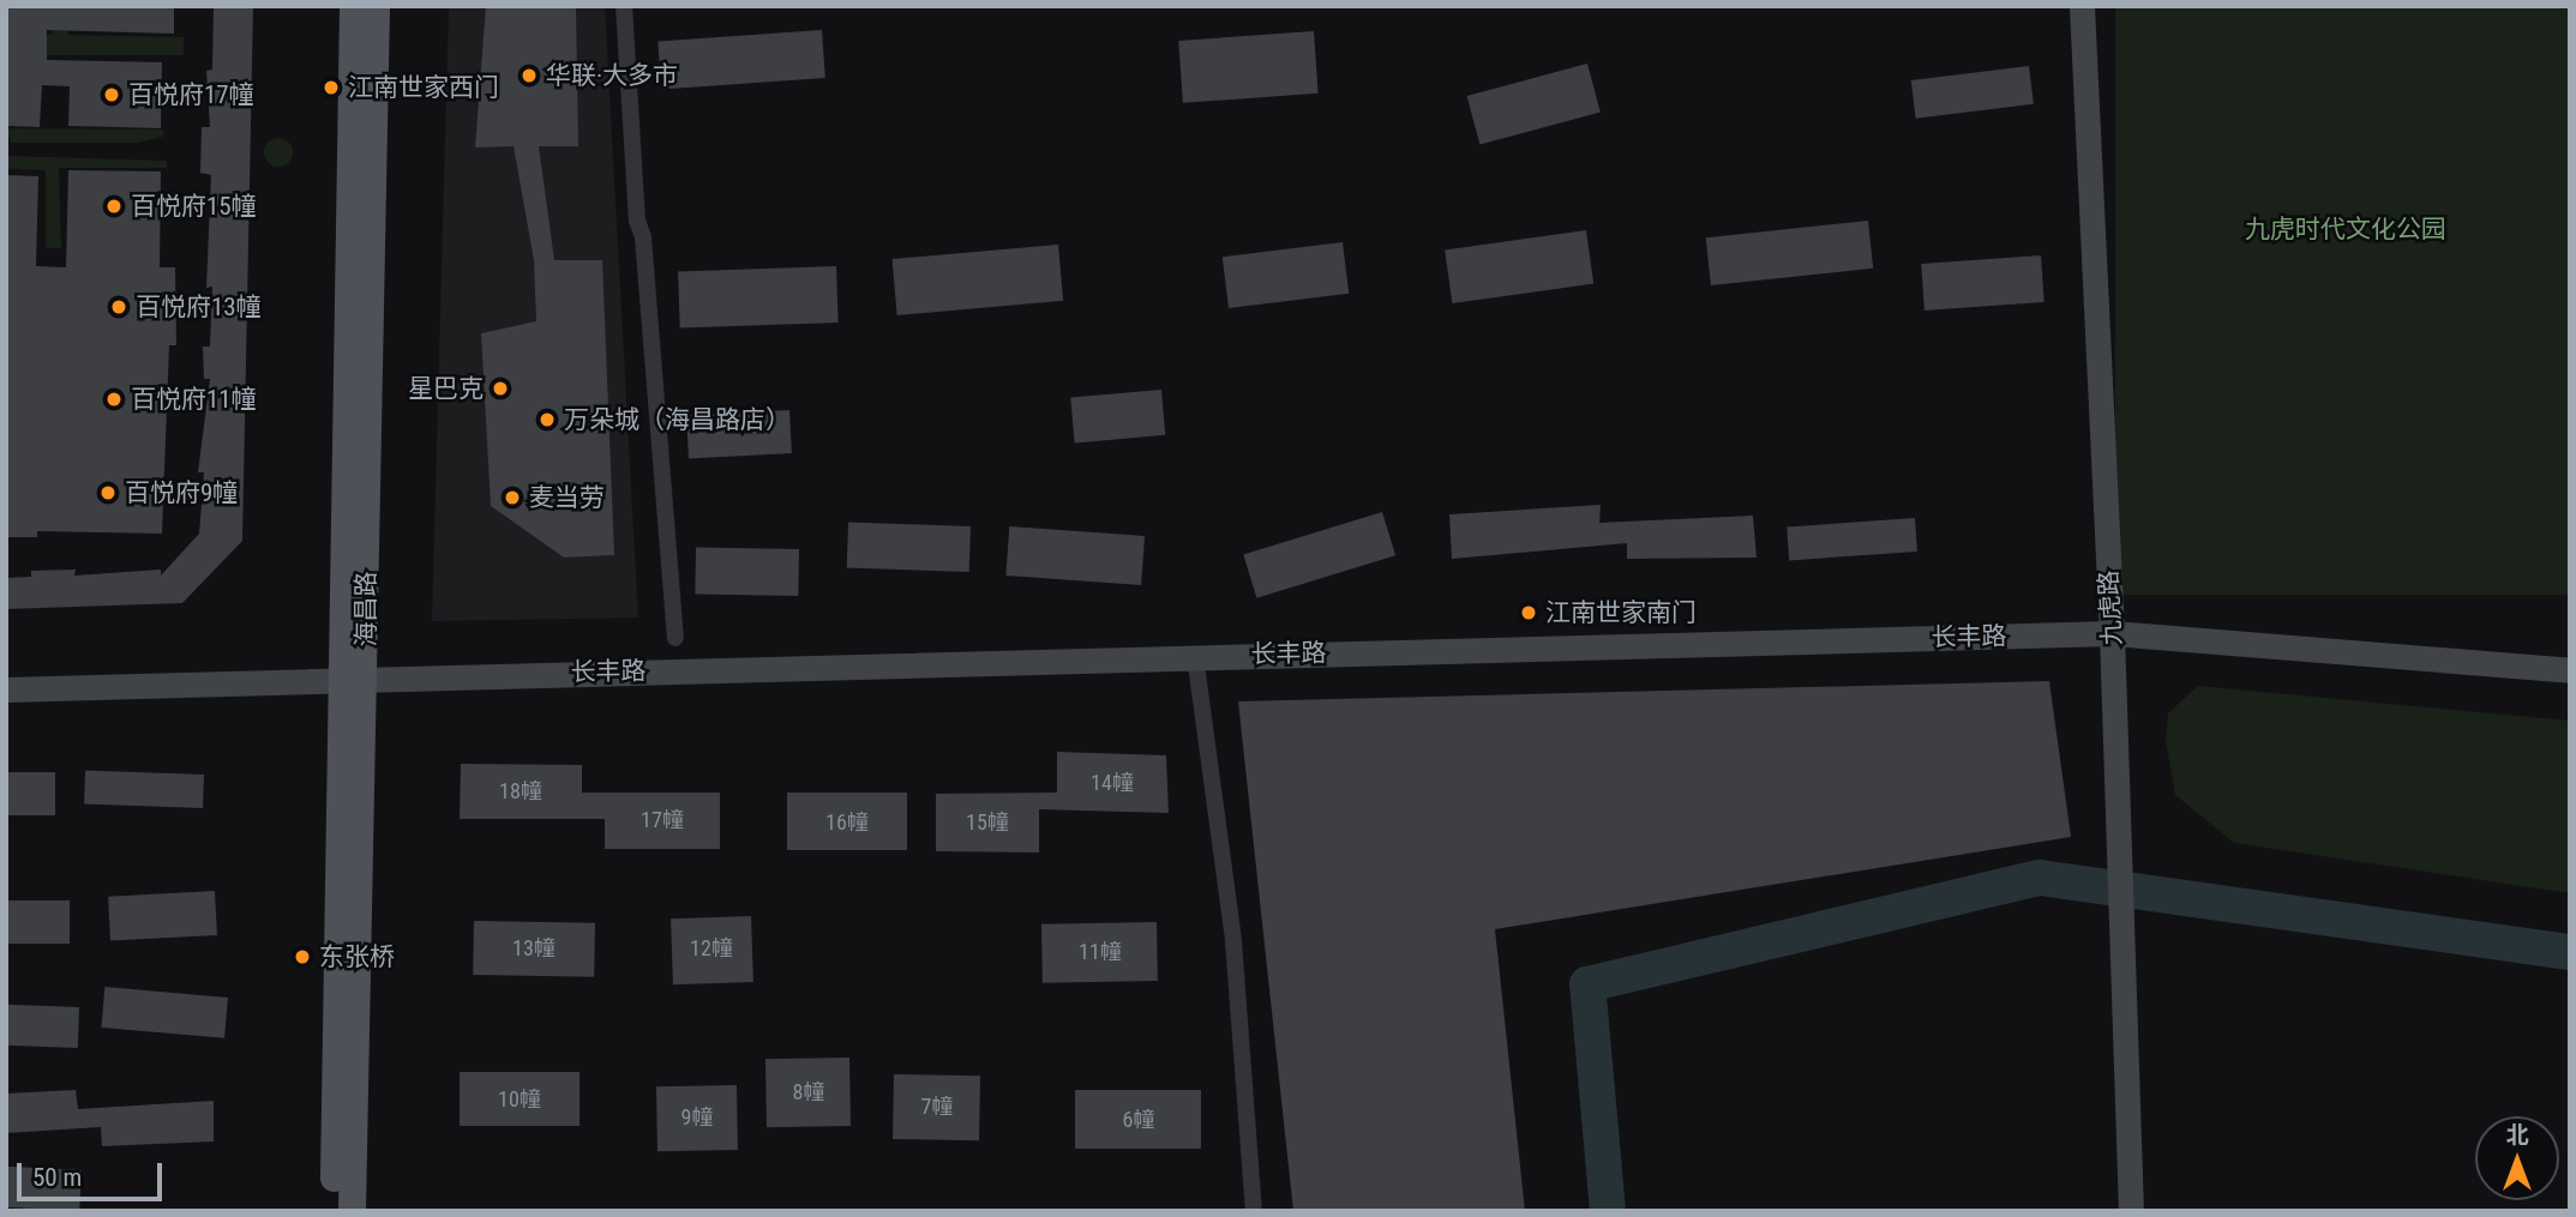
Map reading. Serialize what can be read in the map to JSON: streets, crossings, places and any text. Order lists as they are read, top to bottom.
{
  "streets": {
    "main road": ["海昌路"],
    "street": ["九虎路", "长丰路"]
  },
  "crossings": [
    ["九虎路", "长丰路"],
    ["海昌路", "长丰路"]
  ],
  "parks": ["九虎时代文化公园"],
  "places": [
    "华联·大多市",
    "江南世家西门",
    "百悦府17幢",
    "百悦府15幢",
    "百悦府13幢",
    "星巴克",
    "百悦府11幢",
    "万朵城（海昌路店）",
    "百悦府9幢",
    "麦当劳",
    "江南世家南门",
    "东张桥"
  ],
  "house_numbers": [
    "14幢",
    "18幢",
    "17幢",
    "16幢",
    "15幢",
    "13幢",
    "12幢",
    "11幢",
    "8幢",
    "10幢",
    "7幢",
    "9幢",
    "6幢"
  ],
  "scale_bar": "50 m",
  "north": "top"
}
